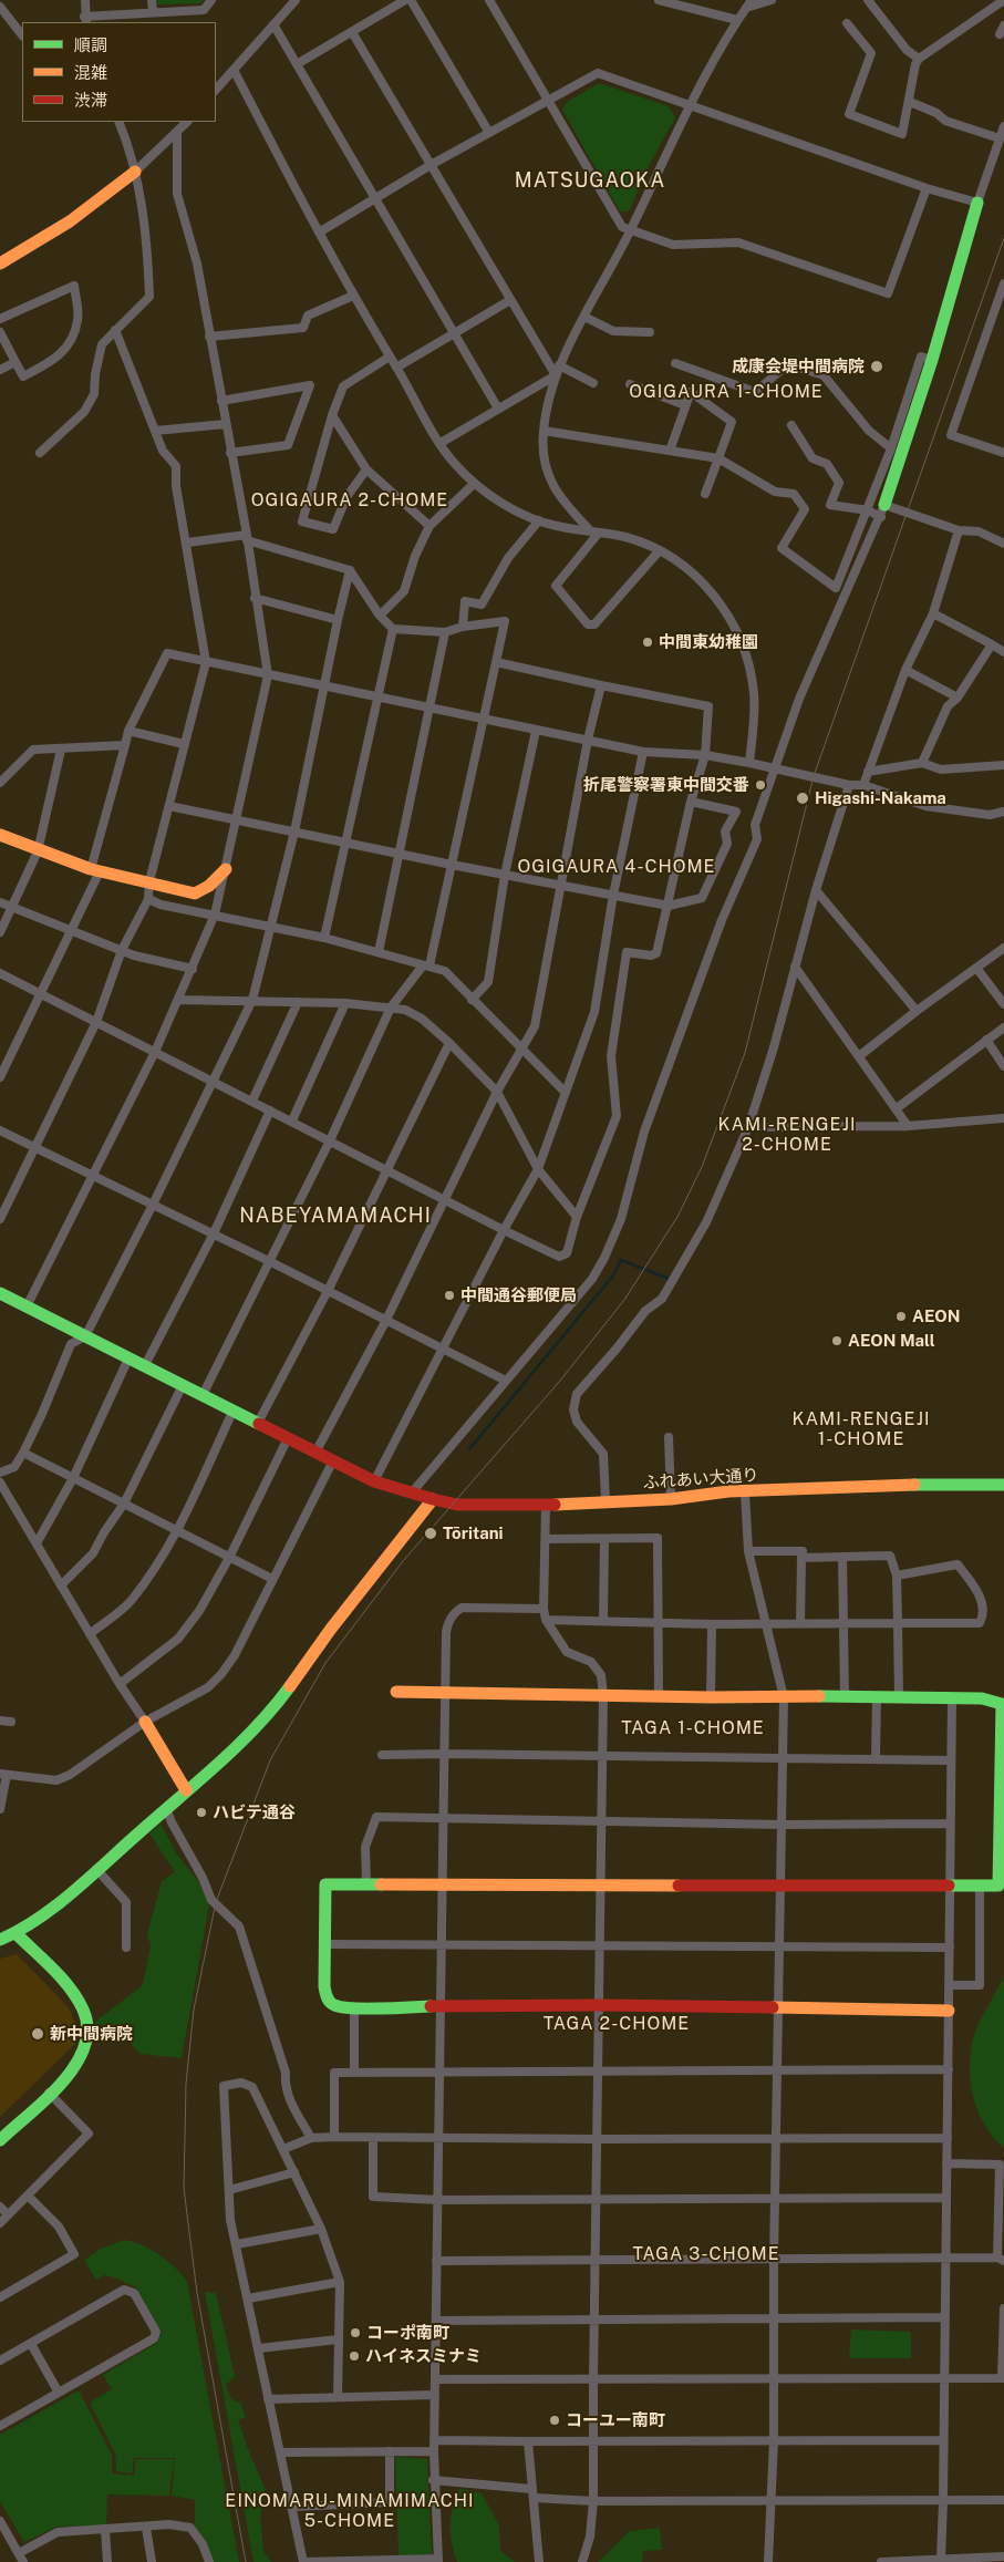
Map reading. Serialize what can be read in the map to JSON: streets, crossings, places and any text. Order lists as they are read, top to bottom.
{
  "streets": {
    "street": ["ふれあい大通り"]
  },
  "districts": [
    "MATSUGAOKA",
    "OGIGAURA 1-CHOME",
    "OGIGAURA 2-CHOME",
    "OGIGAURA 4-CHOME",
    "KAMI-RENGEJI 2-CHOME",
    "NABEYAMAMACHI",
    "KAMI-RENGEJI 1-CHOME",
    "TAGA 1-CHOME",
    "TAGA 2-CHOME",
    "TAGA 3-CHOME",
    "EINOMARU-MINAMIMACHI 5-CHOME"
  ],
  "places": [
    "成康会堤中間病院",
    "中間東幼稚園",
    "折尾警察署東中間交番",
    "Higashi-Nakama",
    "中間通谷郵便局",
    "AEON",
    "AEON Mall",
    "Tōritani",
    "ハビテ通谷",
    "新中間病院",
    "コーポ南町",
    "ハイネスミナミ",
    "コーユー南町"
  ],
  "legend": ["順調", "混雑", "渋滞"]
}
